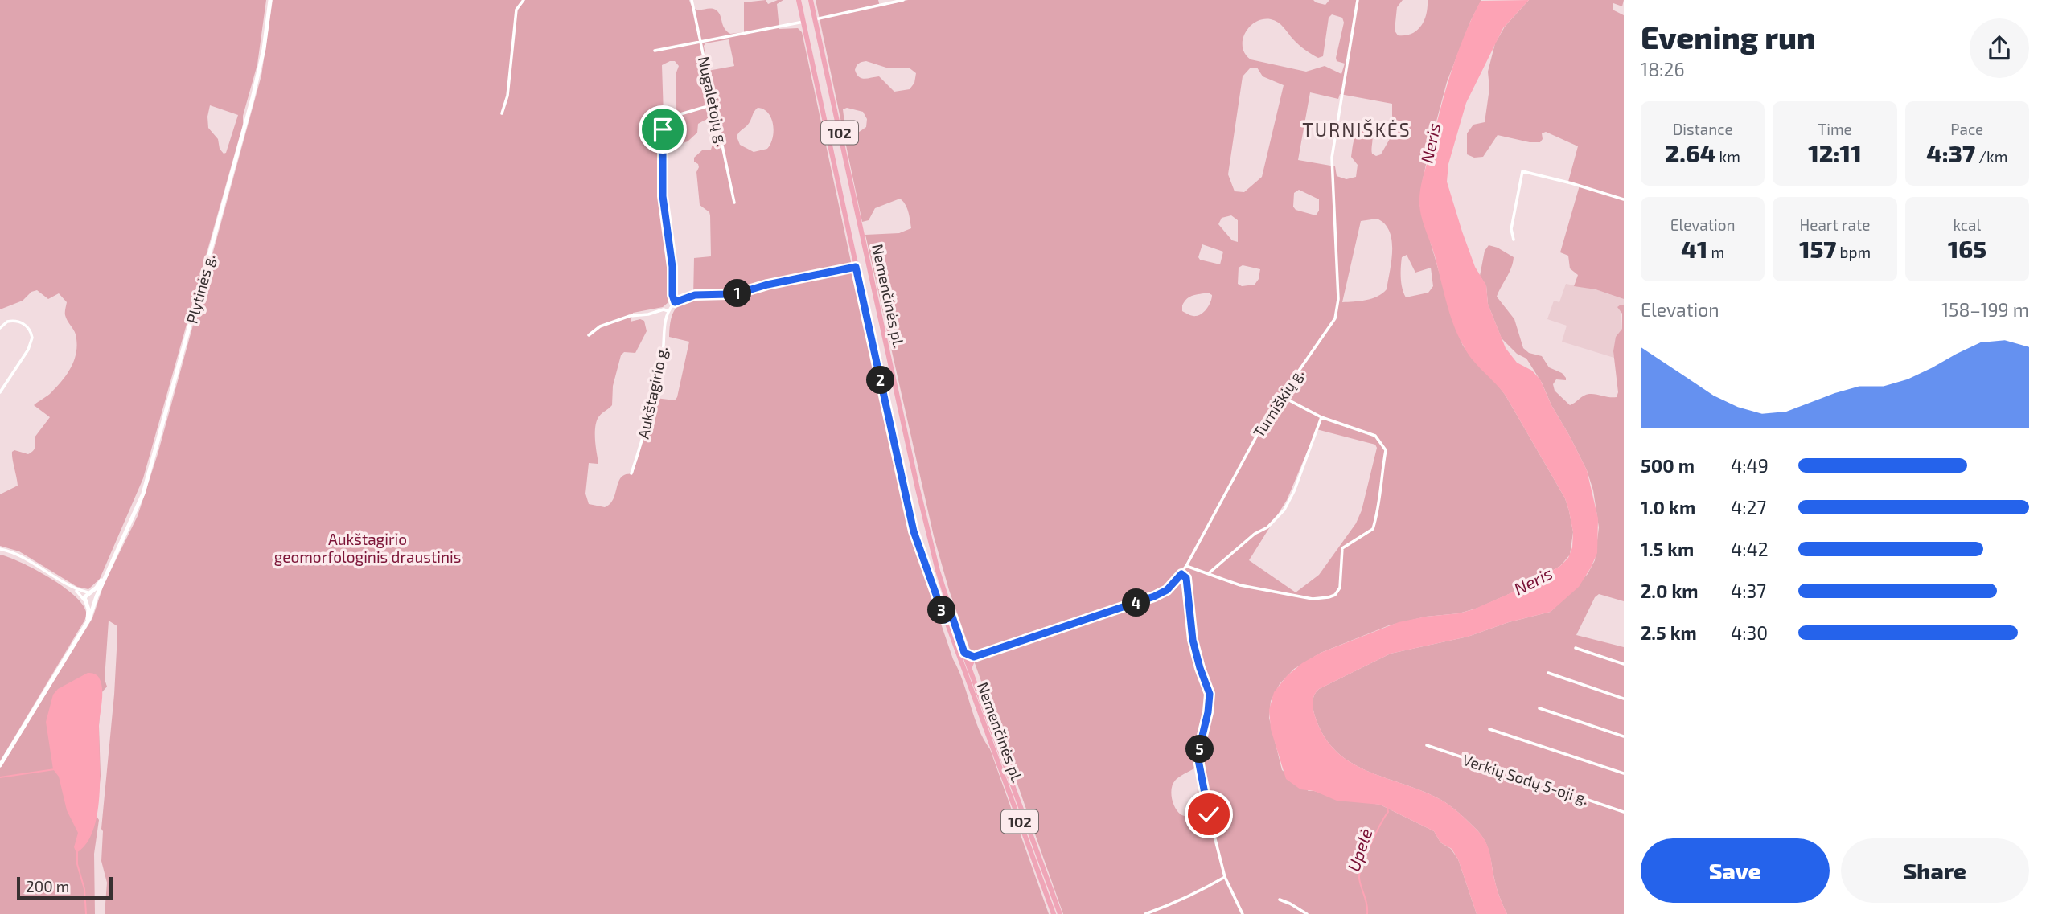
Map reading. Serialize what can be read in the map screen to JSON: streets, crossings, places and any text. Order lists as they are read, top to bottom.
{
  "streets": {
    "main road": ["102", "Plytinės g.", "Nemenčinės pl."],
    "street": [
      "Nugalėtojų g.",
      "Aukštagirio g.",
      "Turniškių g.",
      "Verkių Sodų 5-oji g."
    ]
  },
  "districts": ["TURNIŠKĖS"],
  "water": ["Neris", "Upelė"],
  "parks": ["Aukštagirio geomorfologinis draustinis"],
  "scale_bar": "200 m",
  "page": {
    "heading": ["Evening run", "18:26"],
    "stats": [
      ["Distance", "2.64 km"],
      ["Time", "12:11"],
      ["Pace", "4:37 /km"],
      ["Elevation", "41 m"],
      ["Heart rate", "157 bpm"],
      ["kcal", "165"]
    ],
    "pins": [
      "1",
      "2",
      "4",
      "3",
      "5"
    ],
    "chart": ["Elevation", "158–199 m"],
    "list": [
      {
        "name": "500 m",
        "note": "4:49"
      },
      {
        "name": "1.0 km",
        "note": "4:27"
      },
      {
        "name": "1.5 km",
        "note": "4:42"
      },
      {
        "name": "2.0 km",
        "note": "4:37"
      },
      {
        "name": "2.5 km",
        "note": "4:30"
      }
    ],
    "buttons": ["Save", "Share"],
    "scale": "200 m"
  }
}
